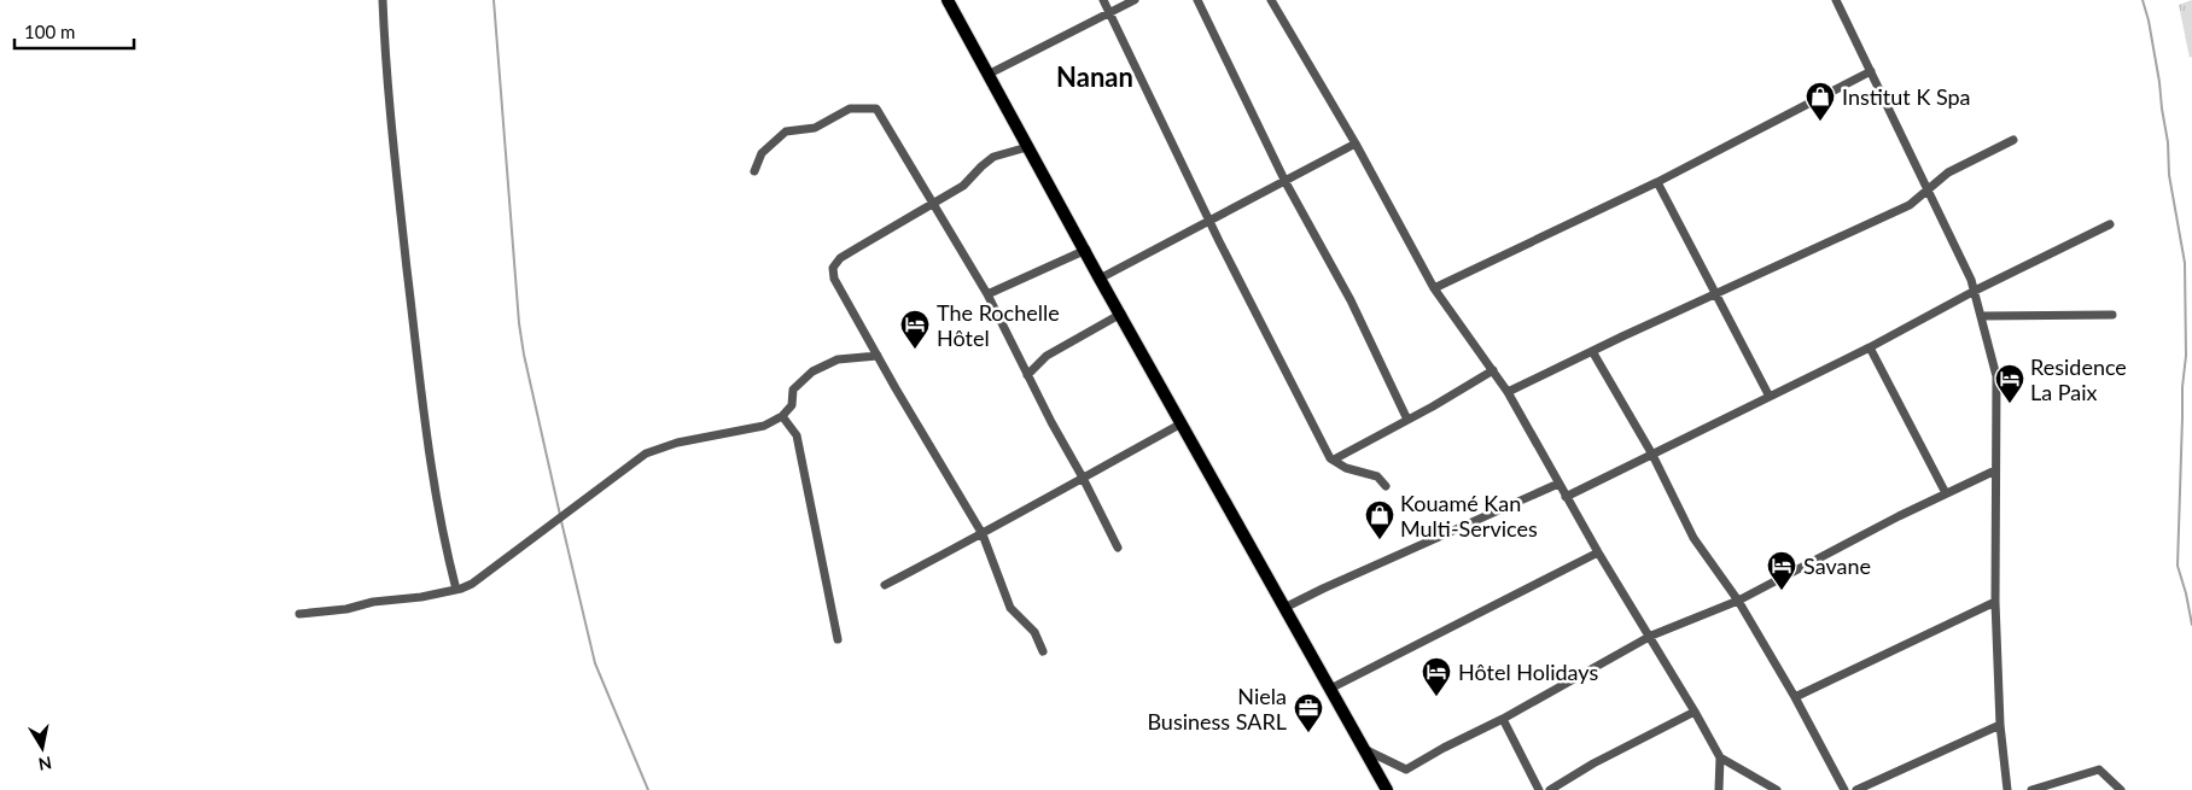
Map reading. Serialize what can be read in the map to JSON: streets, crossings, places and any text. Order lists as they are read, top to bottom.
{
  "districts": ["Nanan"],
  "places": {
    "shop": ["Institut K Spa", "Kouamé Kan Multi-Services"],
    "hotel": [
      "The Rochelle Hôtel",
      "Residence La Paix",
      "Savane",
      "Hôtel Holidays"
    ],
    "office": ["Niela Business SARL"]
  },
  "scale_bar": "100 m",
  "north": "bottom"
}
